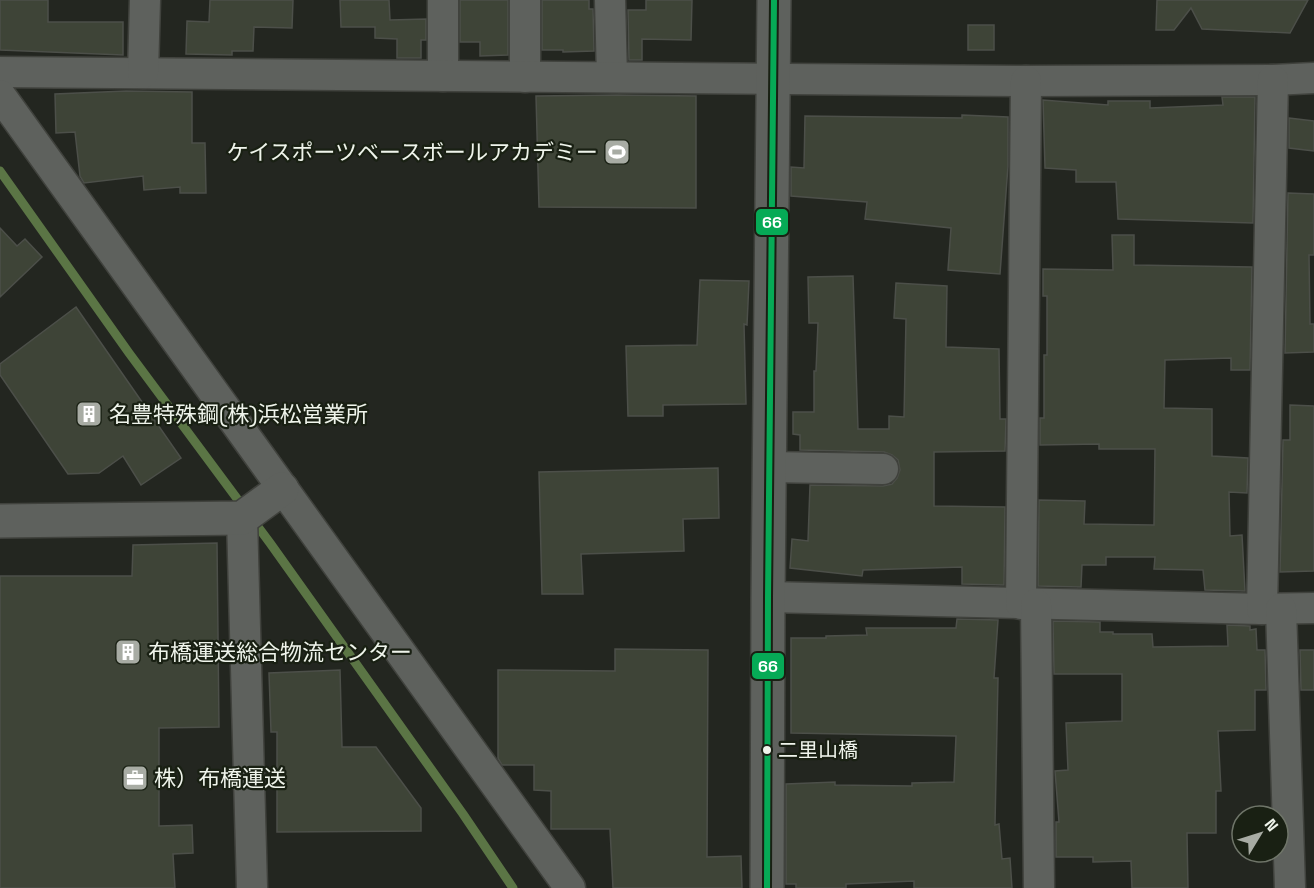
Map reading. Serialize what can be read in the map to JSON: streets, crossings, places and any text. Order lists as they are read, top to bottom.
{
  "places": {
    "sports": ["ケイスポーツベースボールアカデミー"],
    "building": ["名豊特殊鋼(株)浜松営業所", "布橋運送総合物流センター"],
    "other": ["二里山橋"],
    "office": ["株）布橋運送"]
  },
  "lines": ["transit line 66"],
  "north": "top right"
}
